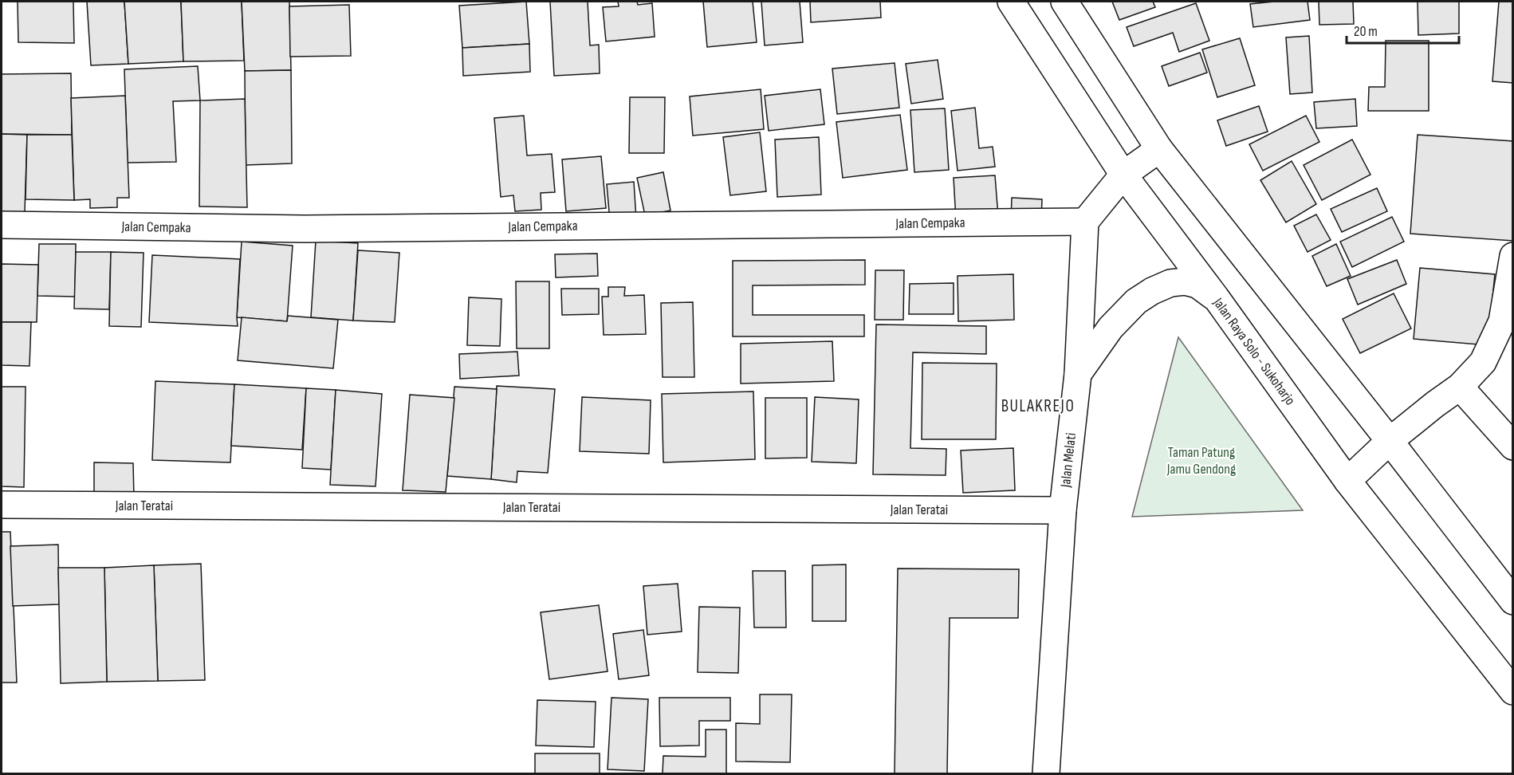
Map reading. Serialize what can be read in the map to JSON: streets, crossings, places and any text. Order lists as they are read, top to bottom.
{
  "streets": {
    "street": [
      "Jalan Cempaka",
      "Jalan Raya Solo - Sukoharjo",
      "Jalan Melati",
      "Jalan Teratai"
    ]
  },
  "crossings": [
    ["Jalan Cempaka", "Jalan Melati"],
    ["Jalan Melati", "Jalan Teratai"]
  ],
  "districts": ["BULAKREJO"],
  "parks": ["Taman Patung Jamu Gendong"],
  "scale_bar": "20 m"
}
